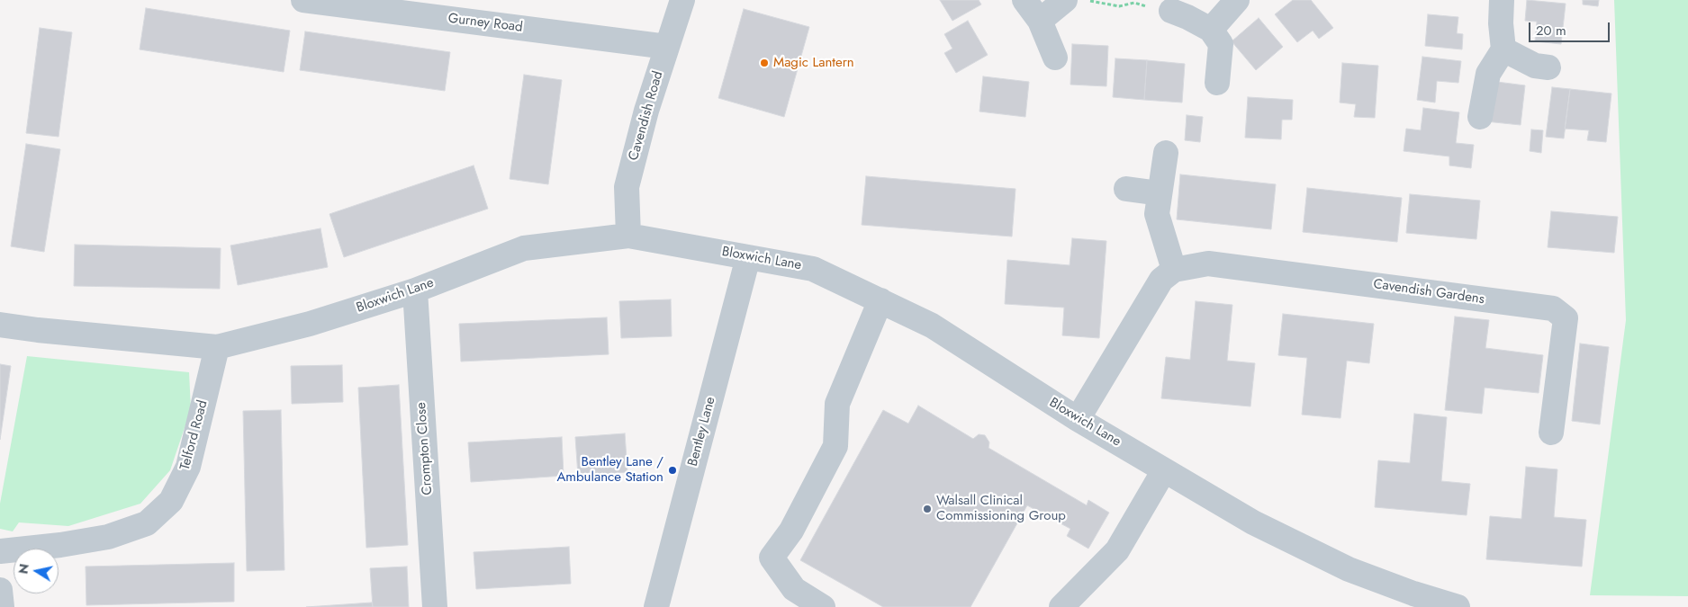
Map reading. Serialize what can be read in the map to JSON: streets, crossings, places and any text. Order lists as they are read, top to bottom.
{
  "streets": {
    "street": [
      "Gurney Road",
      "Cavendish Road",
      "Bloxwich Lane",
      "Cavendish Gardens",
      "Bentley Lane",
      "Telford Road",
      "Crompton Close"
    ]
  },
  "crossings": [
    ["Gurney Road", "Cavendish Road"],
    ["Cavendish Road", "Bloxwich Lane"],
    ["Bloxwich Lane", "Bentley Lane"],
    ["Bloxwich Lane", "Telford Road"],
    ["Bloxwich Lane", "Crompton Close"]
  ],
  "places": ["Magic Lantern", "Bentley Lane / Ambulance Station", "Walsall Clinical Commissioning Group"],
  "scale_bar": "20 m",
  "north": "left"
}
